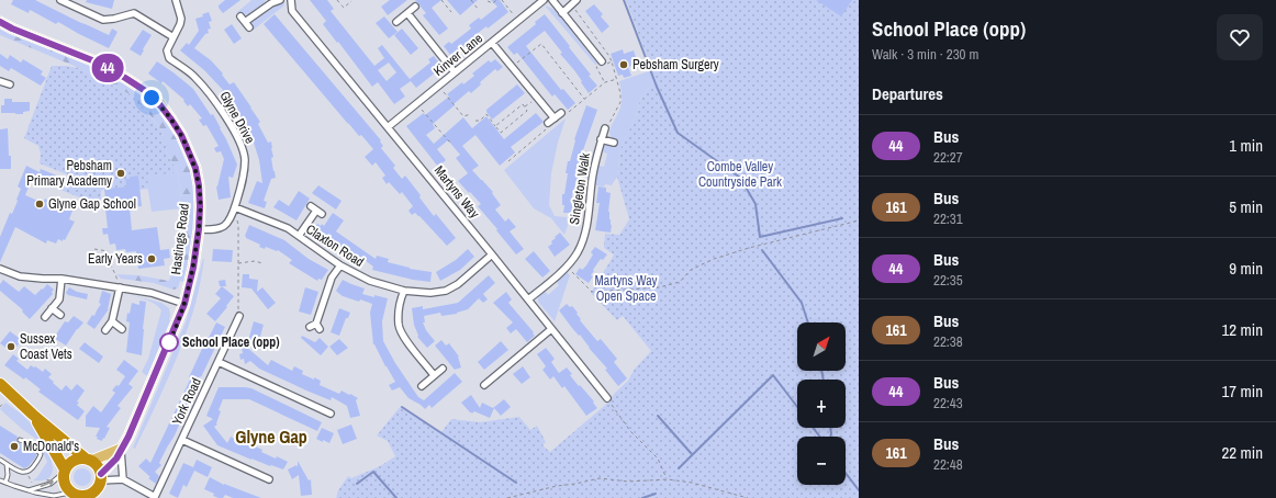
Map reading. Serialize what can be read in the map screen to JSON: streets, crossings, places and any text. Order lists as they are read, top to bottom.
{
  "streets": {
    "main road": ["Hastings Road"],
    "street": [
      "Kinver Lane",
      "Glyne Drive",
      "Singleton Walk",
      "Martyns Way",
      "Claxton Road",
      "York Road"
    ]
  },
  "crossings": [
    ["Kinver Lane", "Martyns Way"],
    ["Glyne Drive", "Hastings Road"],
    ["Glyne Drive", "Claxton Road"],
    ["Singleton Walk", "Martyns Way"],
    ["Martyns Way", "Claxton Road"]
  ],
  "districts": ["Glyne Gap"],
  "parks": ["Combe Valley Countryside Park", "Martyns Way Open Space"],
  "places": [
    "Pebsham Surgery",
    "Pebsham Primary Academy",
    "Glyne Gap School",
    "Early Years",
    "School Place (opp)",
    "Sussex Coast Vets",
    "McDonald's"
  ],
  "lines": ["bus line 44"],
  "north": "top right",
  "page": {
    "on_map": "44",
    "heading": [
      ["School Place (opp)", "Walk · 3 min · 230 m"],
      "Departures"
    ],
    "list": [
      {
        "mark": "44",
        "name": "Bus",
        "note": "22:27",
        "value": "1 min"
      },
      {
        "mark": "161",
        "name": "Bus",
        "note": "22:31",
        "value": "5 min"
      },
      {
        "mark": "44",
        "name": "Bus",
        "note": "22:35",
        "value": "9 min"
      },
      {
        "mark": "161",
        "name": "Bus",
        "note": "22:38",
        "value": "12 min"
      },
      {
        "mark": "44",
        "name": "Bus",
        "note": "22:43",
        "value": "17 min"
      },
      {
        "mark": "161",
        "name": "Bus",
        "note": "22:48",
        "value": "22 min"
      }
    ],
    "map_buttons": ["+", "−"]
  }
}
